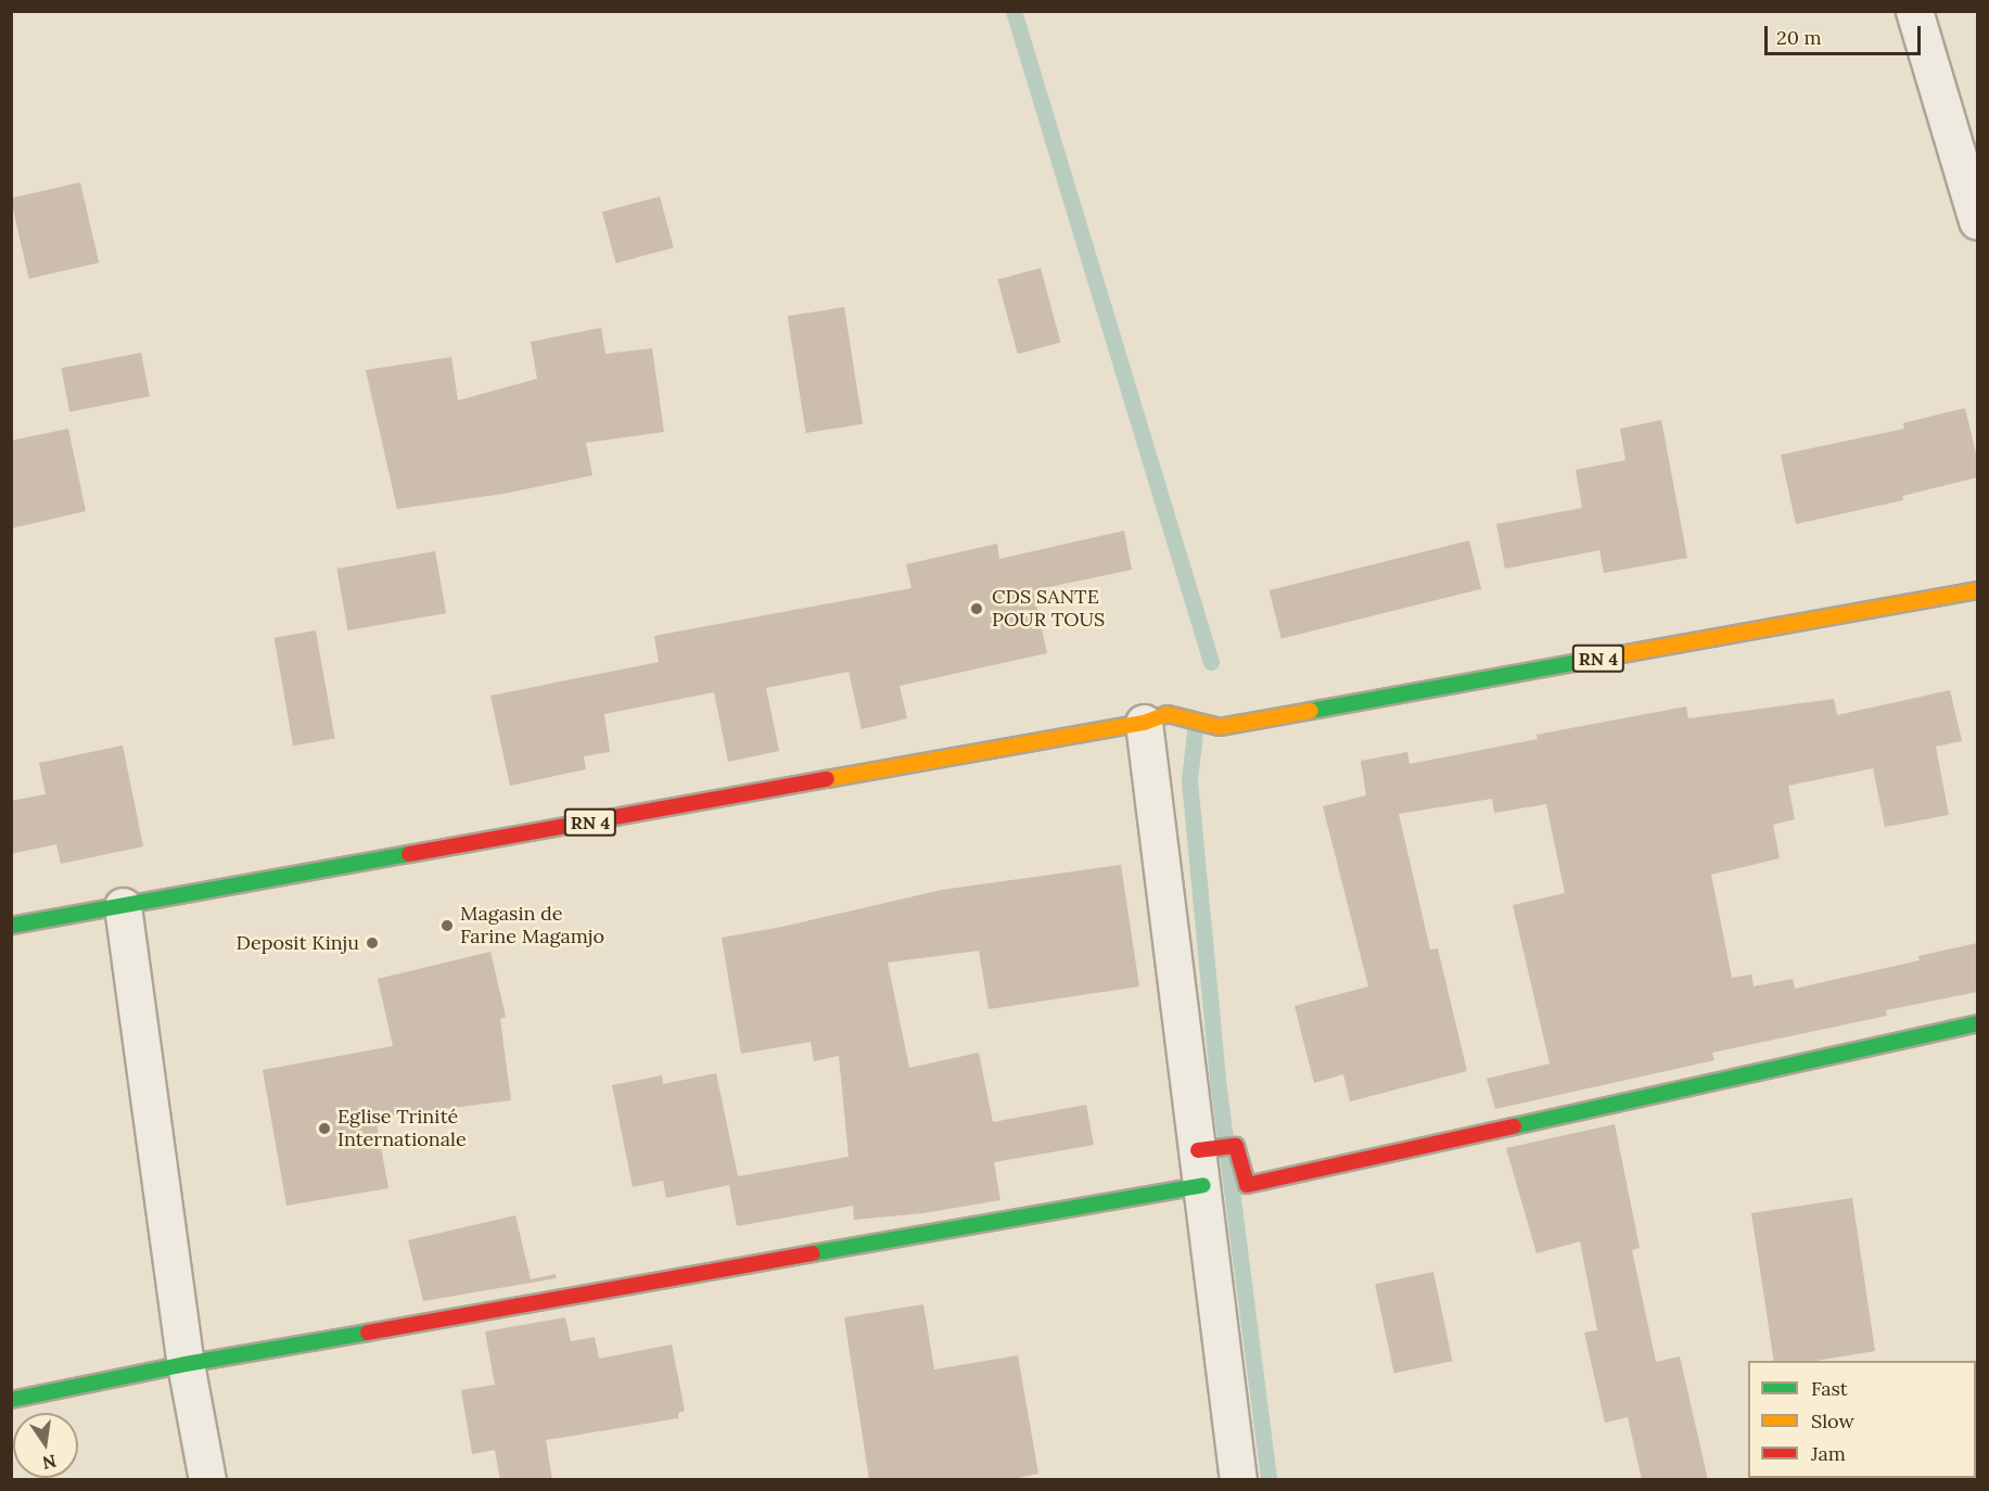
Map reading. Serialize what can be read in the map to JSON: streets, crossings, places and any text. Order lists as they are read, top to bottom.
{
  "streets": {
    "street": ["RN 4"]
  },
  "places": [
    "CDS SANTE POUR TOUS",
    "Magasin de Farine Magamjo",
    "Deposit Kinju",
    "Eglise Trinité Internationale"
  ],
  "legend": ["Fast", "Slow", "Jam"],
  "scale_bar": "20 m",
  "north": "bottom"
}
